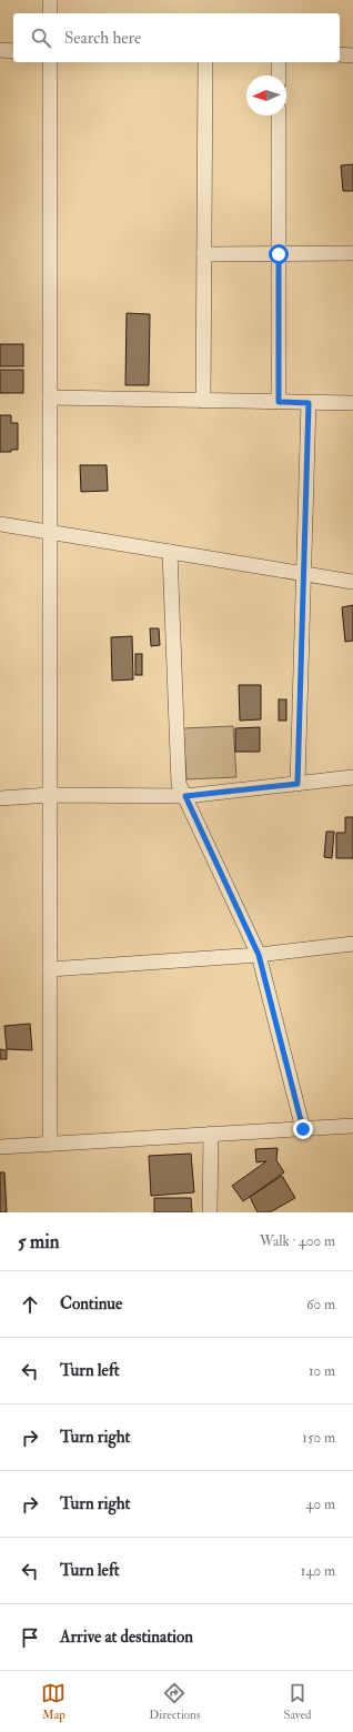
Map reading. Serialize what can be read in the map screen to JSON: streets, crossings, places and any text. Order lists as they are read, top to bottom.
{
  "north": "left",
  "page": {
    "search": "Search here",
    "heading": ["5 min", "Walk · 400 m"],
    "list": [
      ["Continue", "60 m"],
      ["Turn left", "10 m"],
      ["Turn right", "150 m"],
      ["Turn right", "40 m"],
      ["Turn left", "140 m"],
      "Arrive at destination"
    ],
    "nav": ["Map", "Directions", "Saved"]
  }
}
